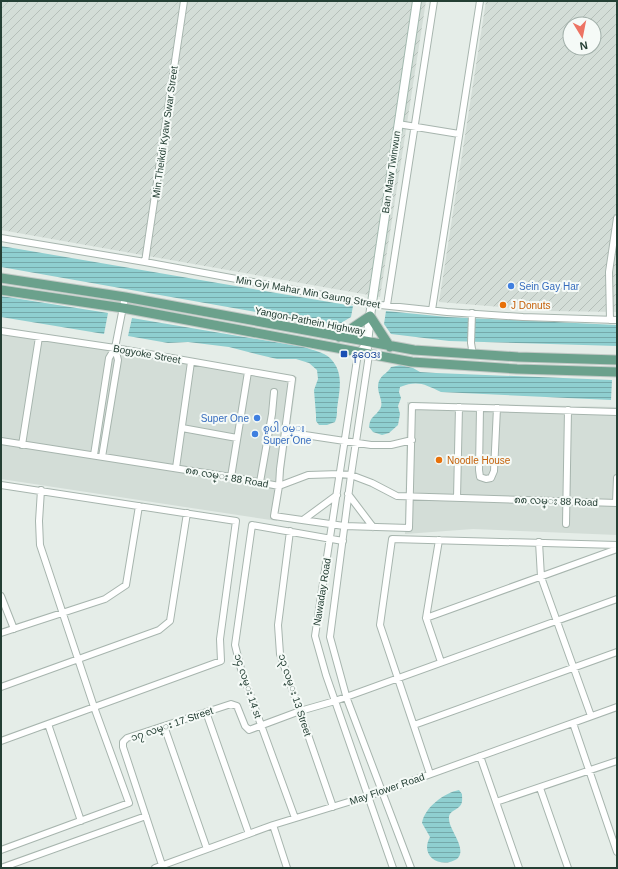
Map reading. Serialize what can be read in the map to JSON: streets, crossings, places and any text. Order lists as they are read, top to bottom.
{
  "streets": {
    "main road": ["Yangon-Pathein Highway"],
    "street": [
      "Min Theikdi Kyaw Swar Street",
      "Ban Maw Twinwun",
      "Min Gyi Mahar Min Gaung Street",
      "Bogyoke Street",
      "၈၈ လမ္း 88 Road",
      "Nawaday Road",
      "၁၄ လမ္း 14 st",
      "၁၃ လမ္း 13 Street",
      "၁၇ လမ္း 17 Street",
      "May Flower Road"
    ]
  },
  "crossings": [
    ["Min Theikdi Kyaw Swar Street", "Min Gyi Mahar Min Gaung Street"],
    ["Ban Maw Twinwun", "Min Gyi Mahar Min Gaung Street"],
    ["Ban Maw Twinwun", "Yangon-Pathein Highway"],
    ["Ban Maw Twinwun", "Nawaday Road"],
    ["Yangon-Pathein Highway", "Nawaday Road"],
    ["၈၈ လမ္း 88 Road", "Nawaday Road"],
    ["Nawaday Road", "May Flower Road"],
    ["၁၄ လမ္း 14 st", "၁၃ လမ္း 13 Street"],
    ["၁၄ လမ္း 14 st", "၁၇ လမ္း 17 Street"],
    ["၁၄ လမ္း 14 st", "May Flower Road"],
    ["၁၃ လမ္း 13 Street", "May Flower Road"],
    ["၁၇ လမ္း 17 Street", "May Flower Road"]
  ],
  "places": {
    "other": [
      "Sein Gay Har",
      "J Donuts",
      "Super One",
      "စူပါ ၀မ္း Super One",
      "Noodle House"
    ],
    "transit": ["နဝေဒး"]
  },
  "north": "bottom"
}
